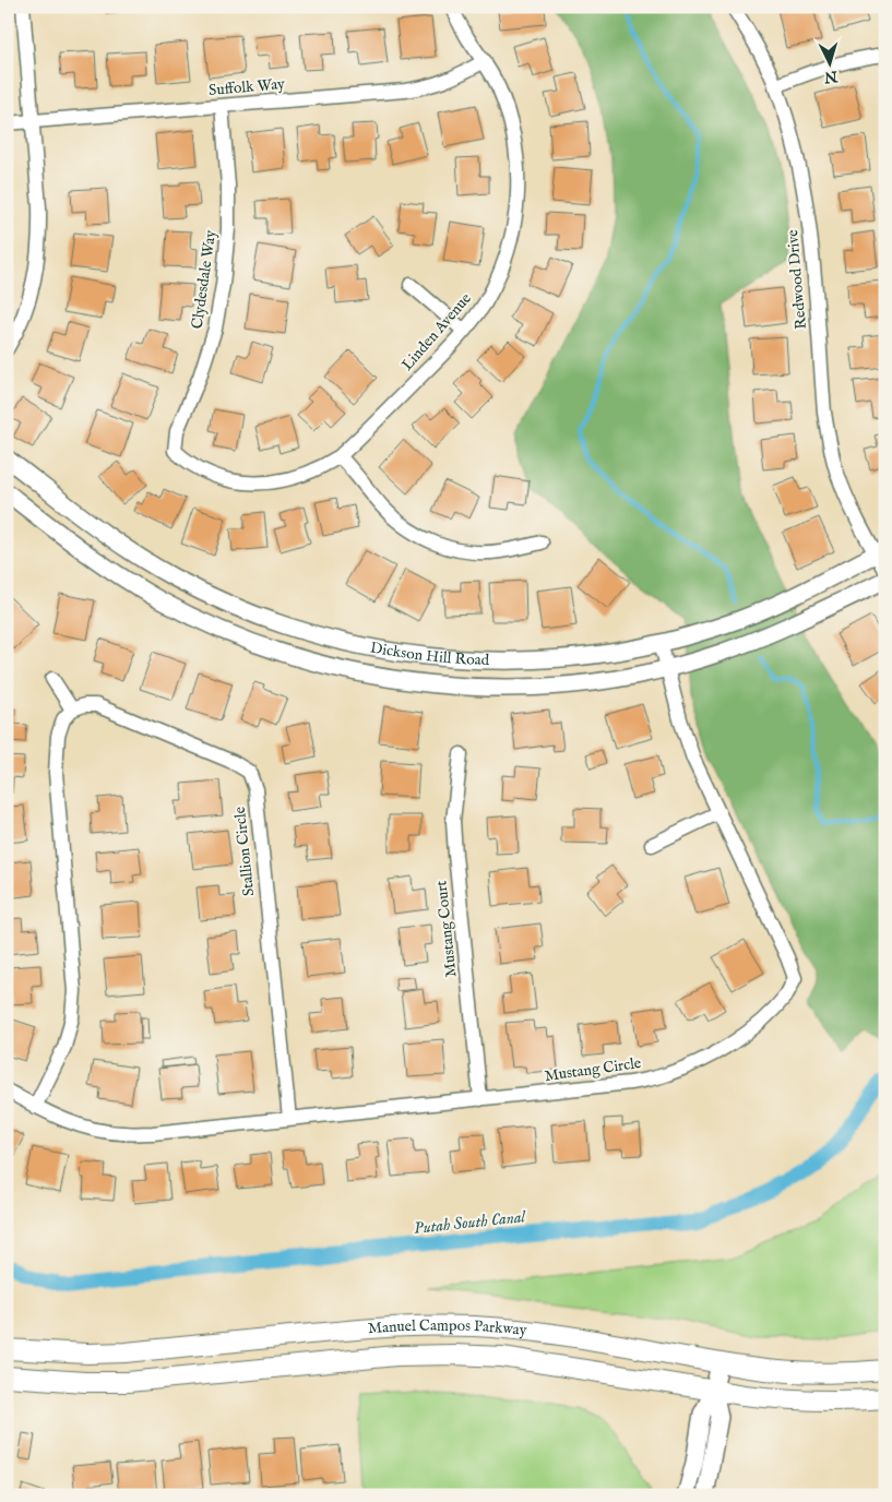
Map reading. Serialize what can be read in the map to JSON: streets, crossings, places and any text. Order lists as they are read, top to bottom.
{
  "streets": {
    "main road": ["Manuel Campos Parkway"],
    "street": [
      "Suffolk Way",
      "Clydesdale Way",
      "Redwood Drive",
      "Linden Avenue",
      "Dickson Hill Road",
      "Stallion Circle",
      "Mustang Court",
      "Mustang Circle"
    ]
  },
  "crossings": [
    ["Suffolk Way", "Clydesdale Way"],
    ["Suffolk Way", "Linden Avenue"],
    ["Clydesdale Way", "Linden Avenue"],
    ["Redwood Drive", "Dickson Hill Road"],
    ["Dickson Hill Road", "Mustang Circle"],
    ["Stallion Circle", "Mustang Circle"],
    ["Mustang Court", "Mustang Circle"]
  ],
  "water": ["Putah South Canal"],
  "north": "bottom"
}
